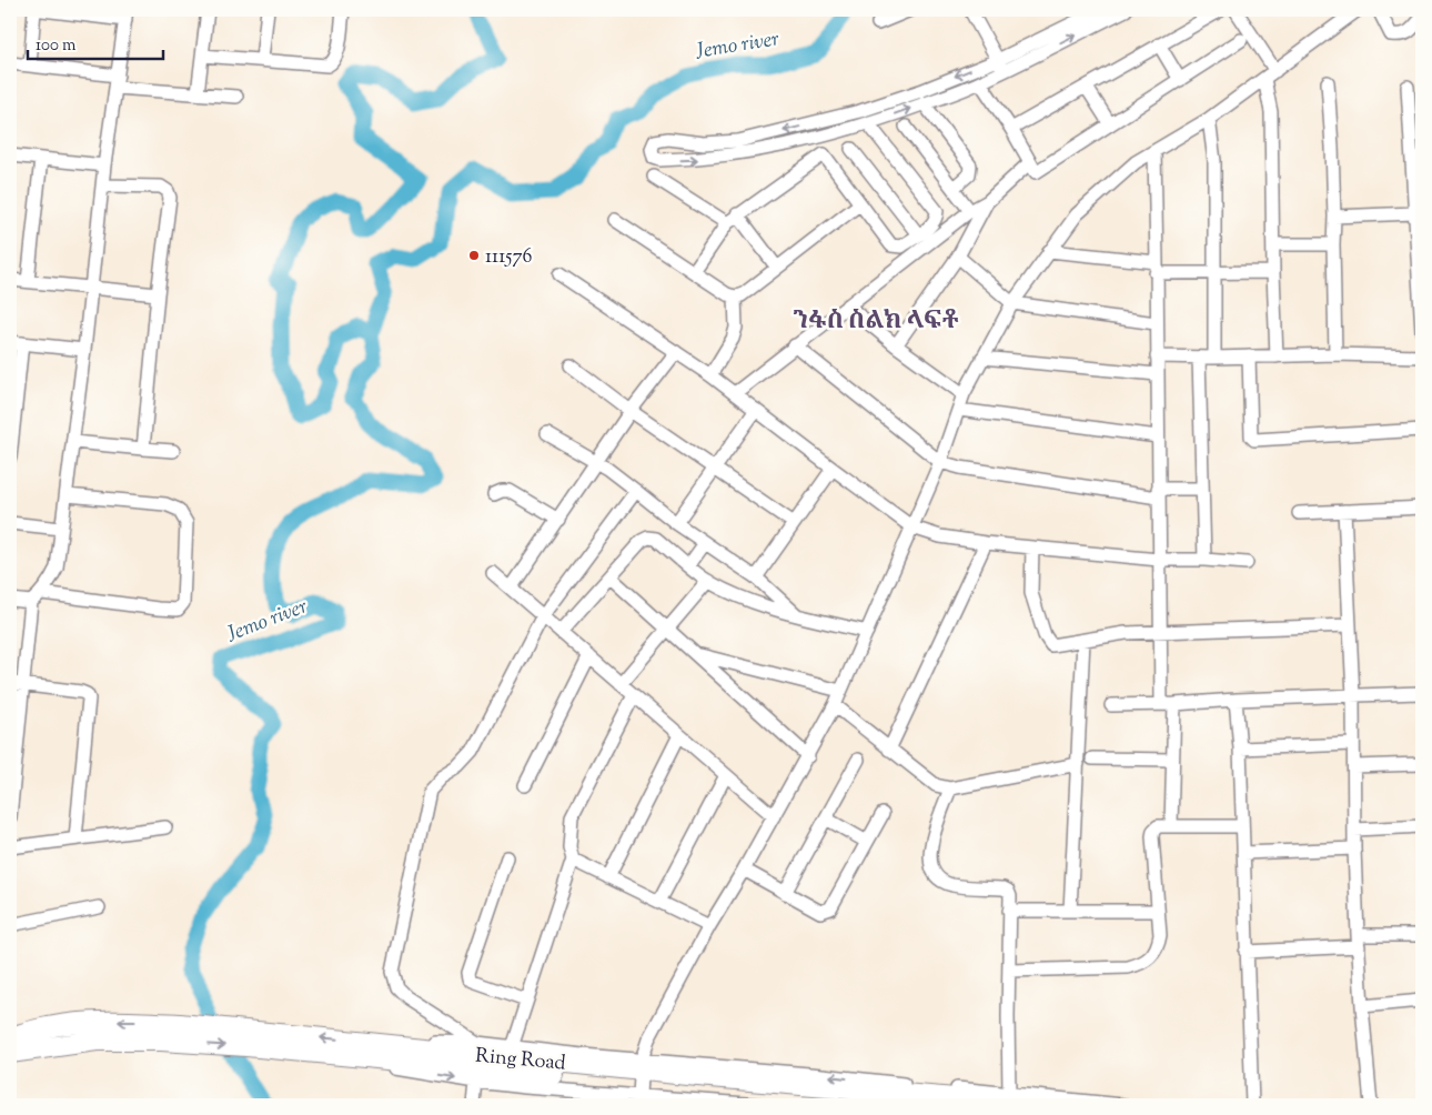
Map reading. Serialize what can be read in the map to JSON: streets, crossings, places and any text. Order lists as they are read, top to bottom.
{
  "streets": {
    "highway": ["Ring Road"]
  },
  "districts": ["ንፋስ ስልክ ላፍቶ"],
  "water": ["Jemo river"],
  "places": ["111576"],
  "scale_bar": "100 m"
}
